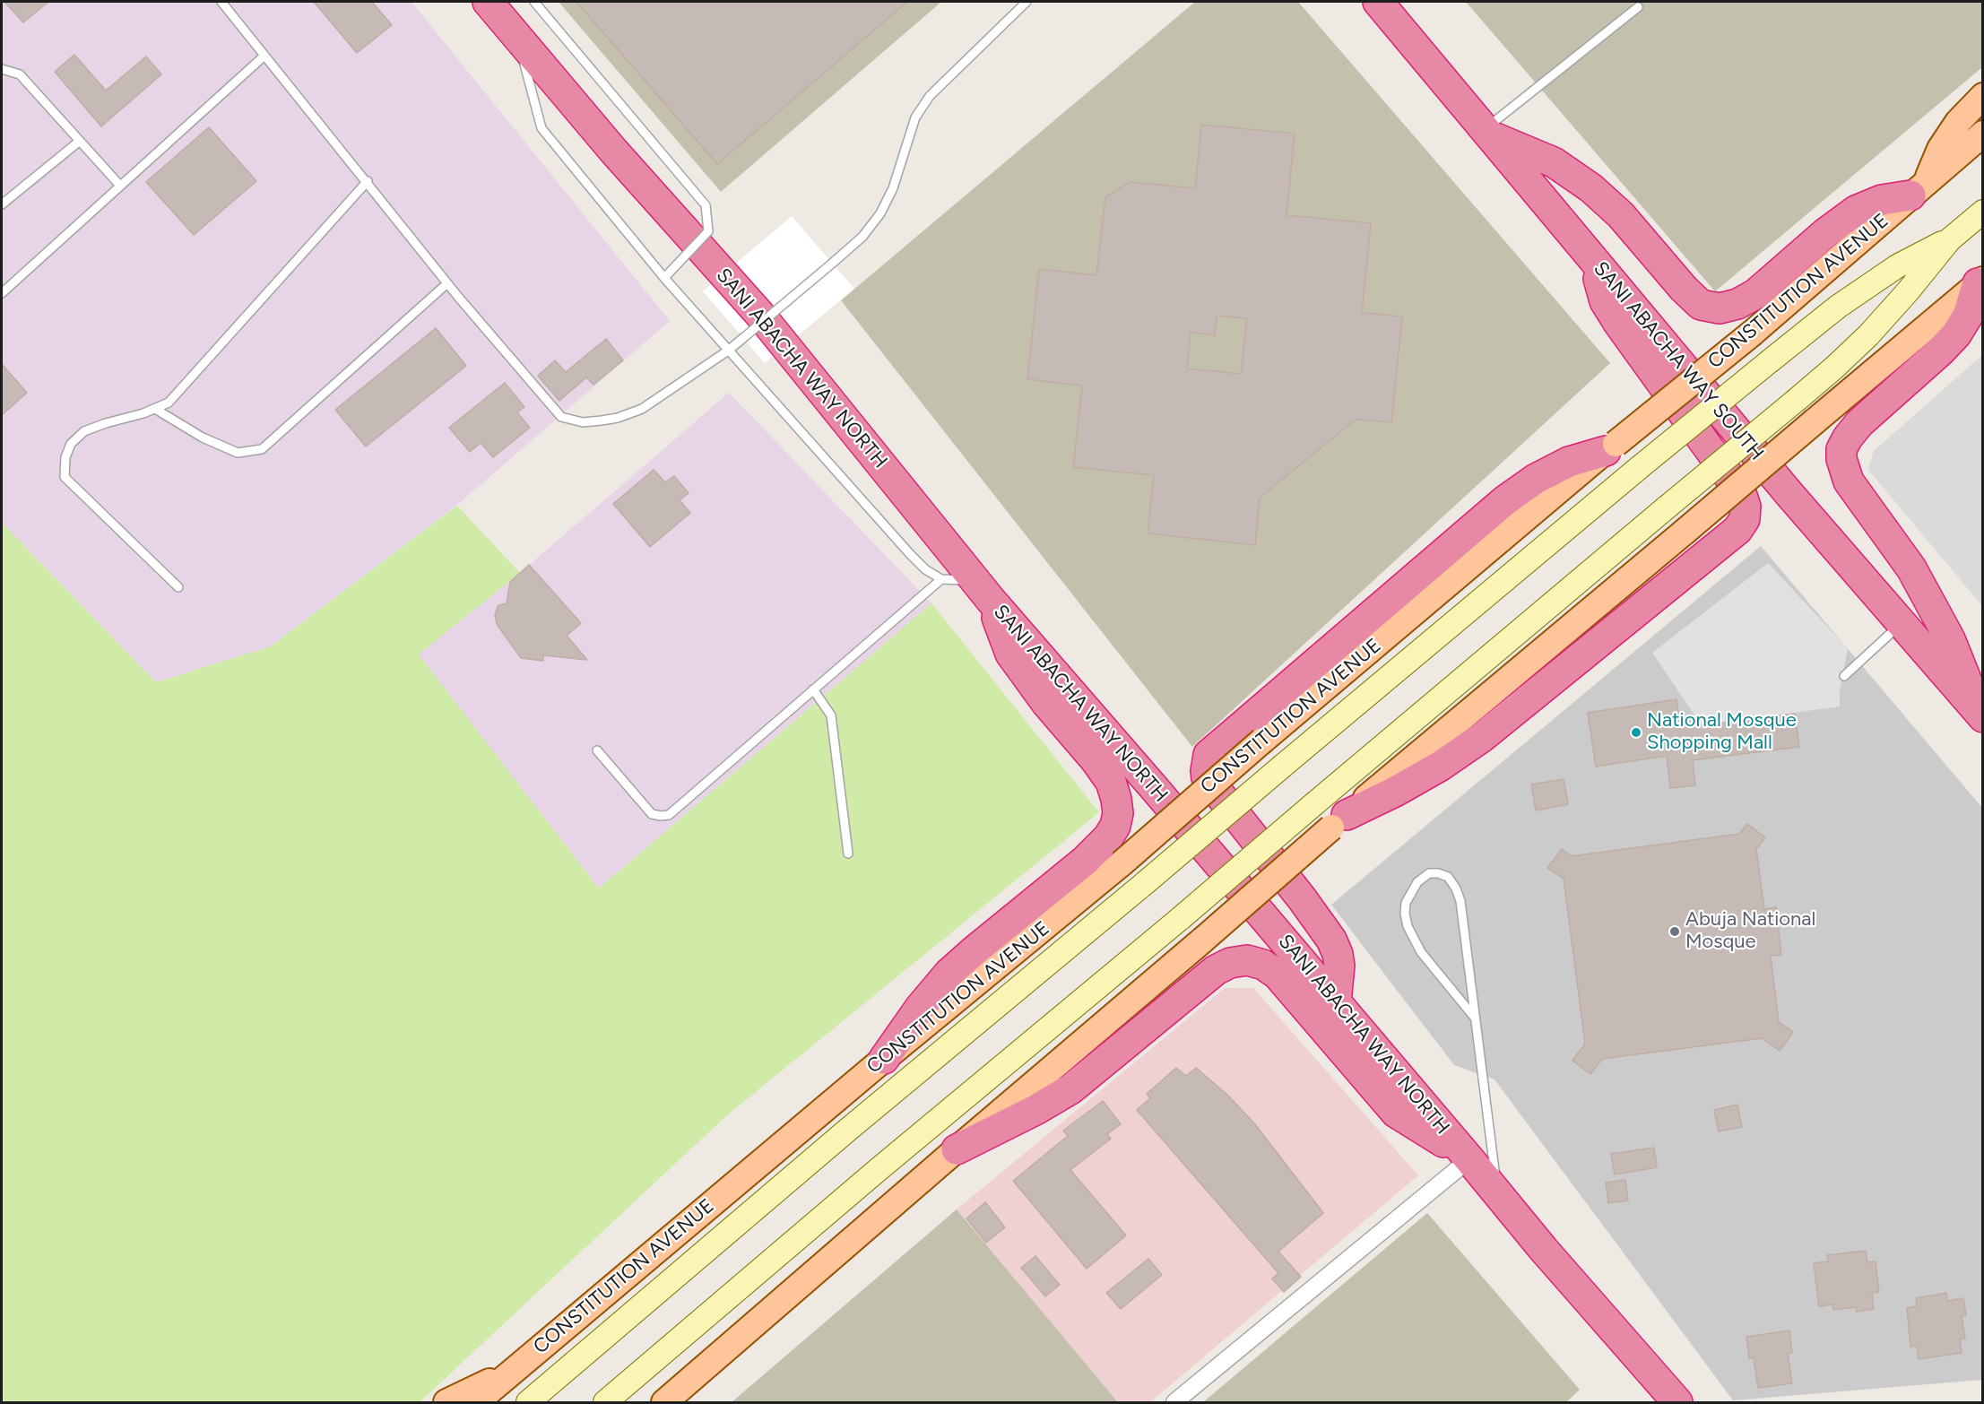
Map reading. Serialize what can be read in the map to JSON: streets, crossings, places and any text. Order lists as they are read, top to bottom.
{
  "streets": {
    "highway": ["SANI ABACHA WAY SOUTH", "SANI ABACHA WAY NORTH"],
    "main road": ["CONSTITUTION AVENUE"]
  },
  "places": ["National Mosque Shopping Mall", "Abuja National Mosque"]
}
